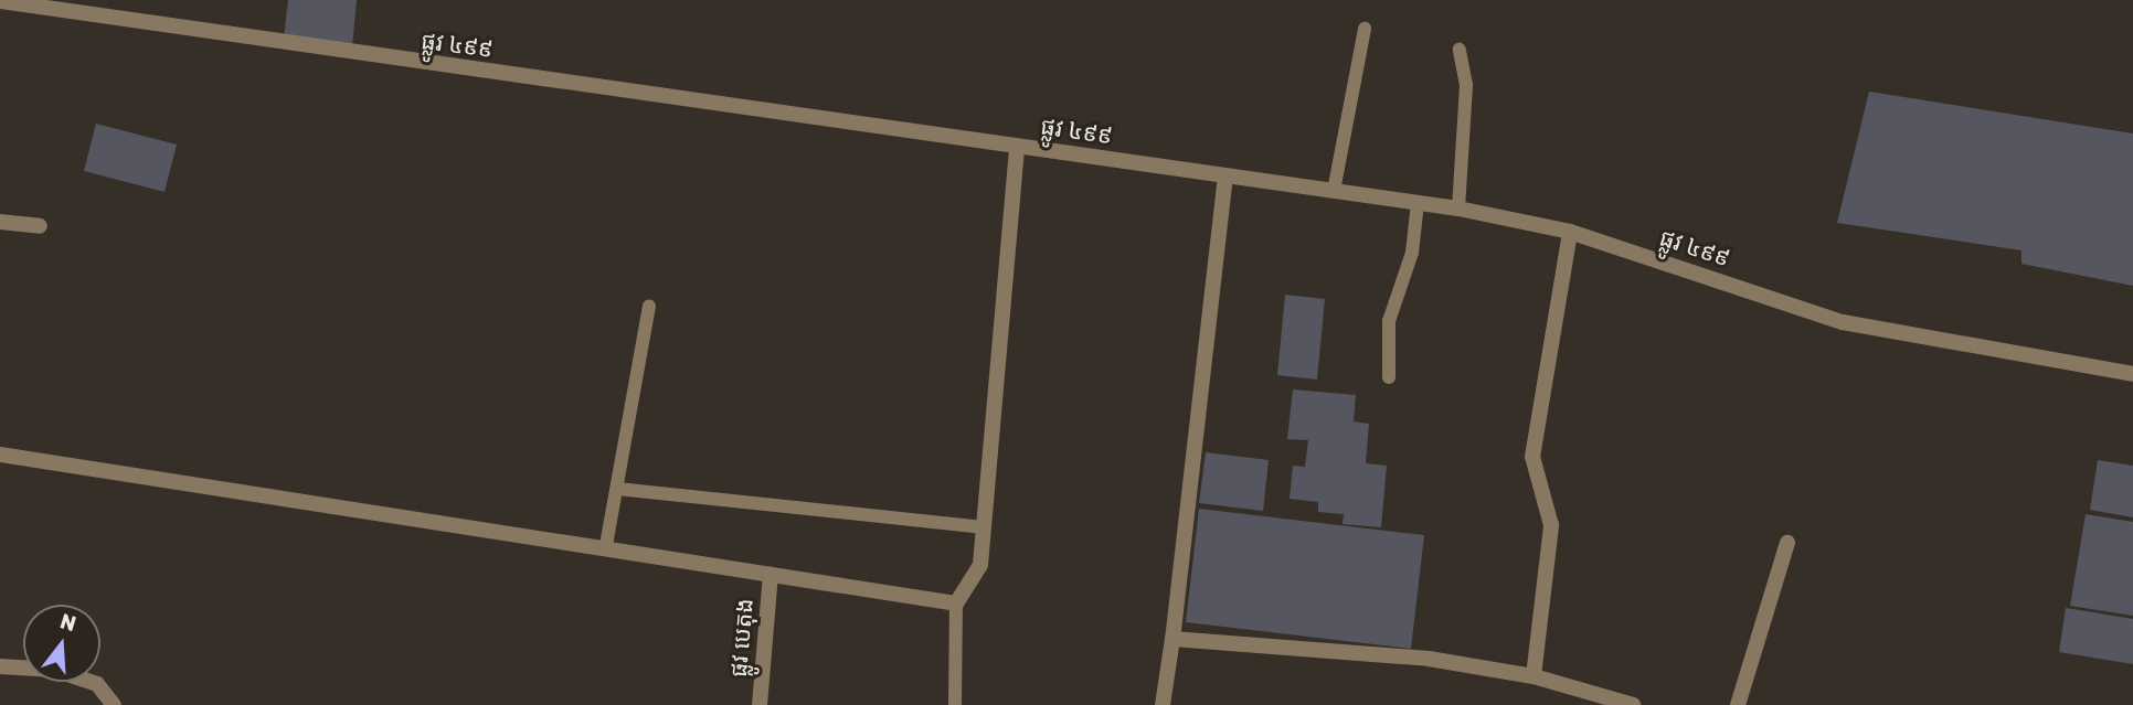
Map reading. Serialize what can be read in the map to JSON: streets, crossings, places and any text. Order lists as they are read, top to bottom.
{
  "streets": {
    "street": ["ផ្លូវ ៤៩៩", "ផ្លូវ បេតុង"]
  },
  "north": "top"
}
